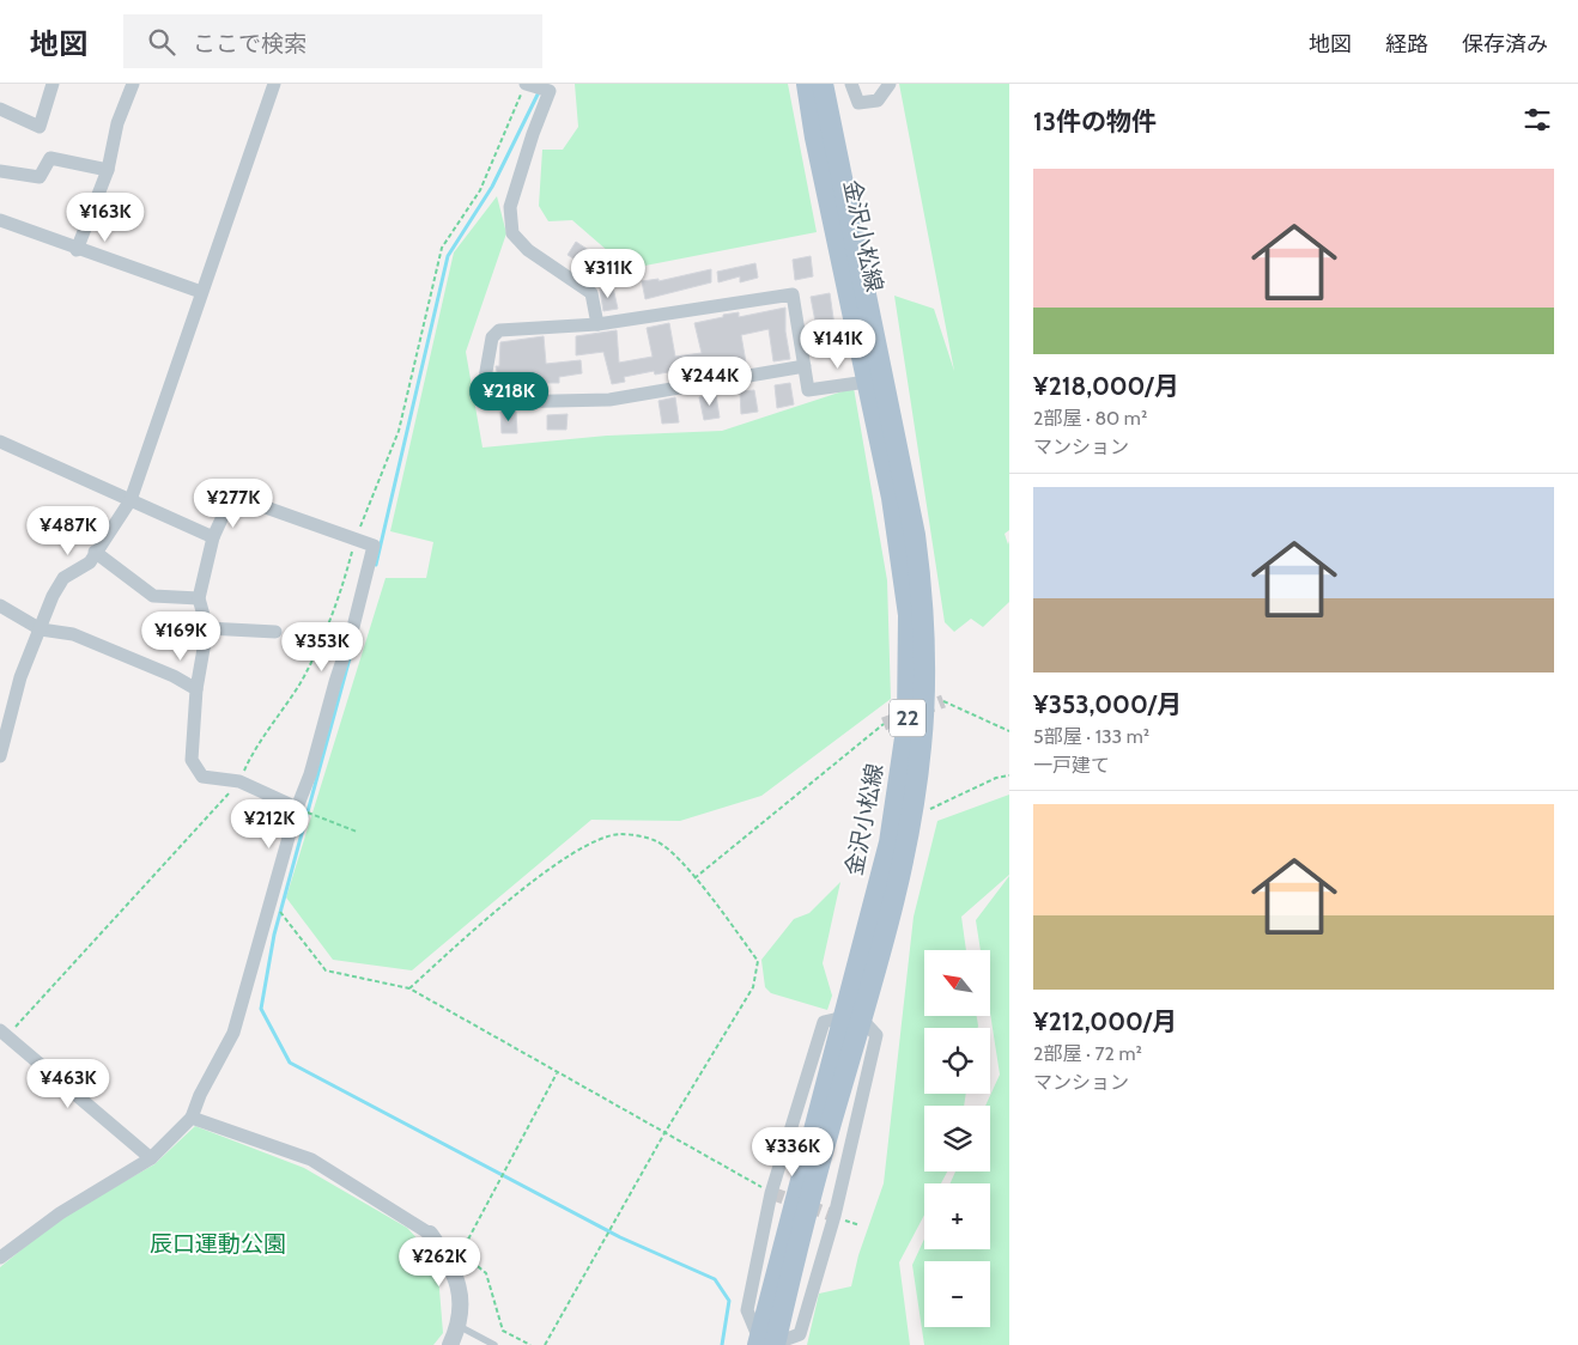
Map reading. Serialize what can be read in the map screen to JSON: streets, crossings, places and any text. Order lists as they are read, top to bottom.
{
  "streets": {
    "main road": ["金沢小松線", "22"]
  },
  "parks": ["辰口運動公園"],
  "north": "top left",
  "page": {
    "header": "地図",
    "search": "ここで検索",
    "nav": ["地図", "経路", "保存済み"],
    "heading": "13件の物件",
    "list": [
      {
        "name": "¥218,000/月",
        "note": "2部屋 · 80 m² · マンション"
      },
      {
        "name": "¥353,000/月",
        "note": "5部屋 · 133 m² · 一戸建て"
      },
      {
        "name": "¥212,000/月",
        "note": "2部屋 · 72 m² · マンション"
      }
    ],
    "price": [
      "¥163K",
      "¥311K",
      "¥141K",
      "¥244K",
      "¥218K",
      "¥277K",
      "¥487K",
      "¥169K",
      "¥353K",
      "¥212K",
      "¥463K",
      "¥336K",
      "¥262K"
    ],
    "map_buttons": ["+", "−"]
  }
}
